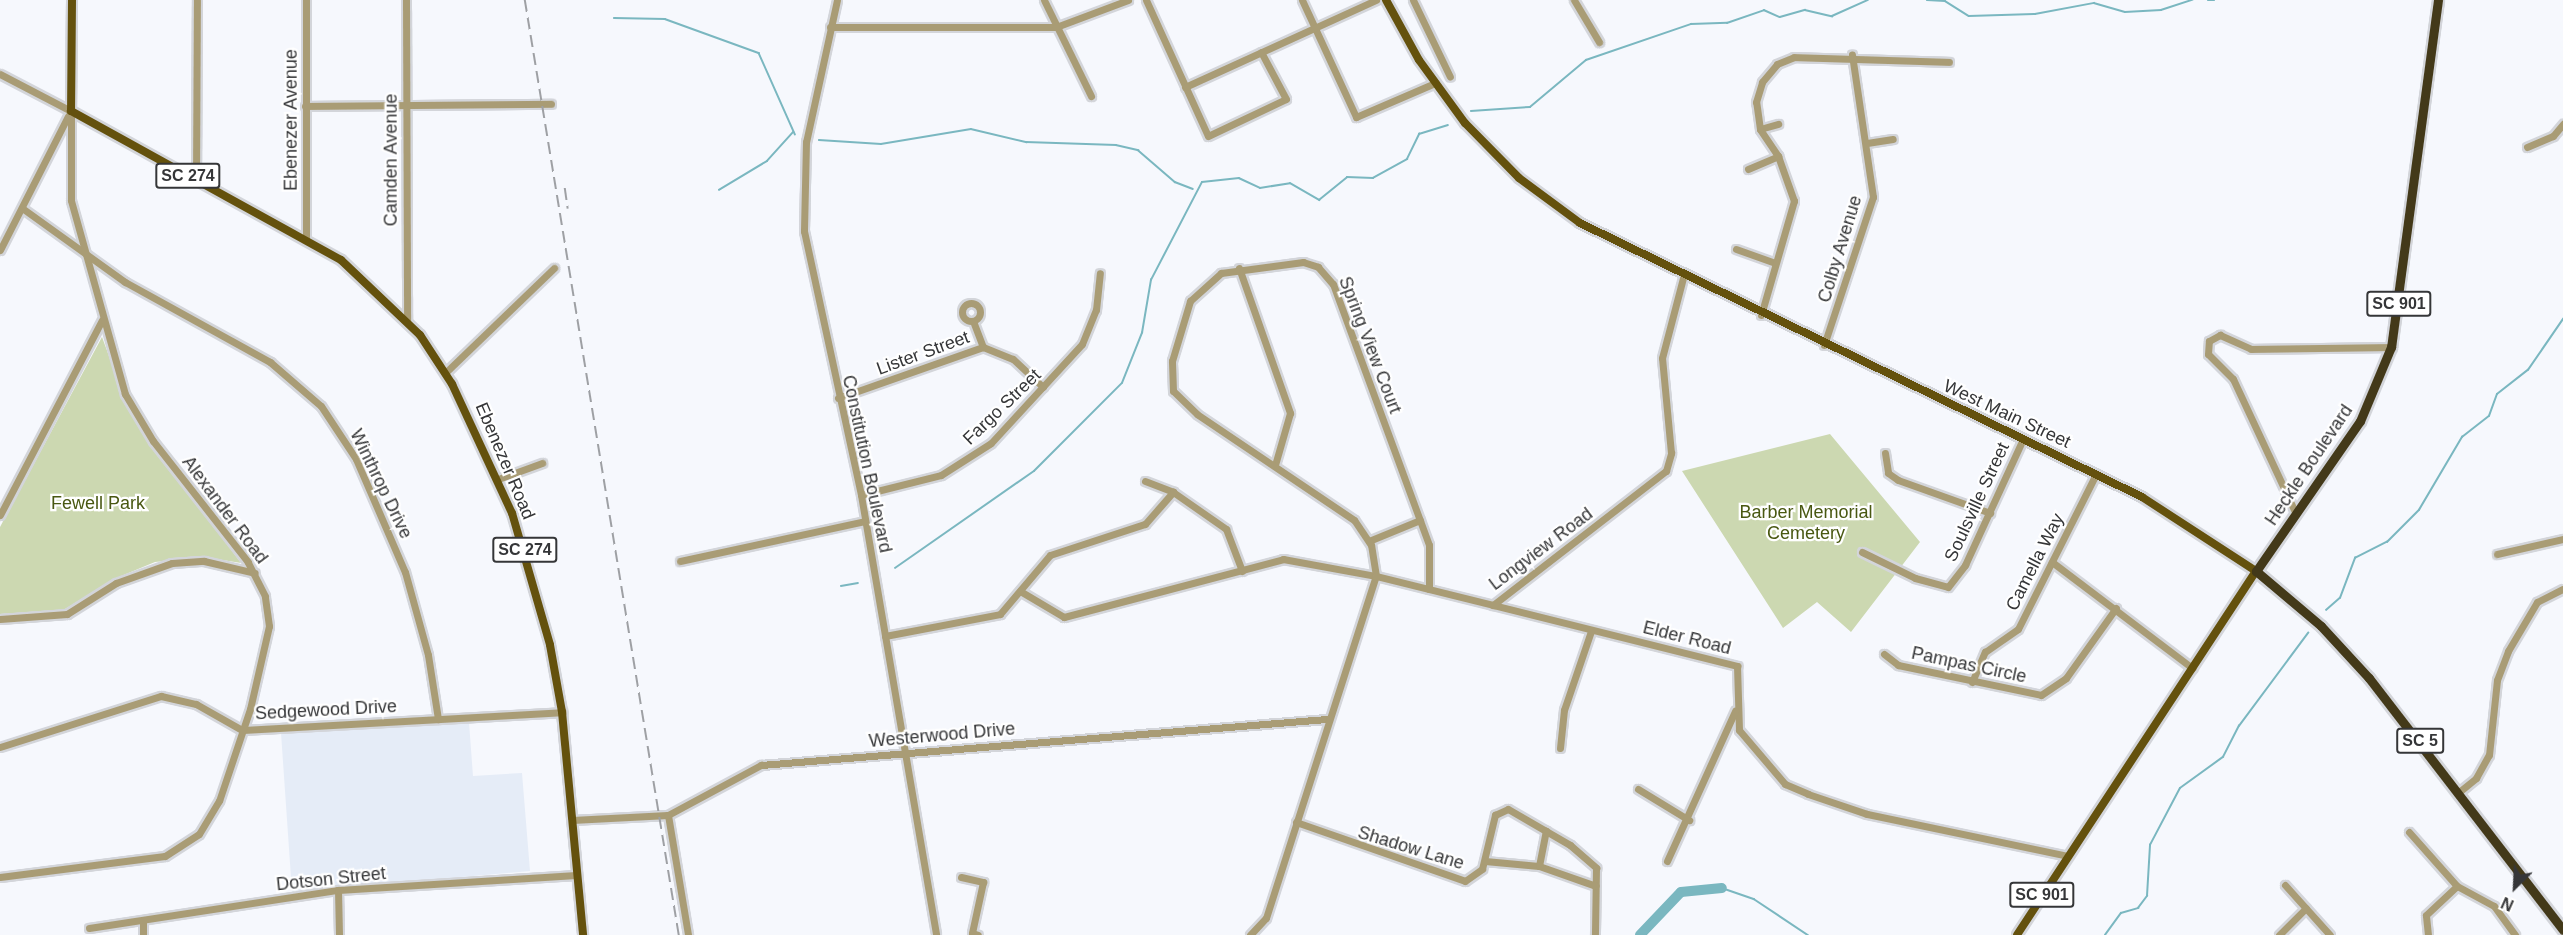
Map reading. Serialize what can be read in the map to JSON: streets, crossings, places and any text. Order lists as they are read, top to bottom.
{
  "streets": {
    "highway": [
      "SC 901",
      "West Main Street",
      "Heckle Boulevard",
      "SC 5"
    ],
    "main road": ["SC 274", "Ebenezer Road"],
    "street": [
      "Ebenezer Avenue",
      "Camden Avenue",
      "Colby Avenue",
      "Spring View Court",
      "Lister Street",
      "Fargo Street",
      "Constitution Boulevard",
      "Winthrop Drive",
      "Soulsville Street",
      "Alexander Road",
      "Longview Road",
      "Camella Way",
      "Elder Road",
      "Pampas Circle",
      "Sedgewood Drive",
      "Westerwood Drive",
      "Shadow Lane",
      "Dotson Street"
    ]
  },
  "crossings": [
    ["Ebenezer Avenue", "SC 274"],
    ["Ebenezer Avenue", "Ebenezer Road"],
    ["Camden Avenue", "Ebenezer Road"],
    ["SC 274", "Ebenezer Road"],
    ["SC 274", "Alexander Road"],
    ["Colby Avenue", "West Main Street"],
    ["SC 901", "Heckle Boulevard"],
    ["SC 901", "Elder Road"],
    ["Spring View Court", "Longview Road"],
    ["Lister Street", "Fargo Street"],
    ["Lister Street", "Constitution Boulevard"],
    ["Fargo Street", "Constitution Boulevard"],
    ["West Main Street", "Heckle Boulevard"],
    ["West Main Street", "Soulsville Street"],
    ["West Main Street", "Longview Road"],
    ["West Main Street", "Camella Way"],
    ["Ebenezer Road", "Sedgewood Drive"],
    ["Ebenezer Road", "Westerwood Drive"],
    ["Ebenezer Road", "Dotson Street"],
    ["Constitution Boulevard", "Westerwood Drive"],
    ["Heckle Boulevard", "Elder Road"],
    ["Winthrop Drive", "Alexander Road"],
    ["Winthrop Drive", "Sedgewood Drive"],
    ["Alexander Road", "Sedgewood Drive"],
    ["Longview Road", "Elder Road"],
    ["Camella Way", "Pampas Circle"]
  ],
  "parks": ["Fewell Park", "Barber Memorial Cemetery"],
  "north": "bottom left"
}
